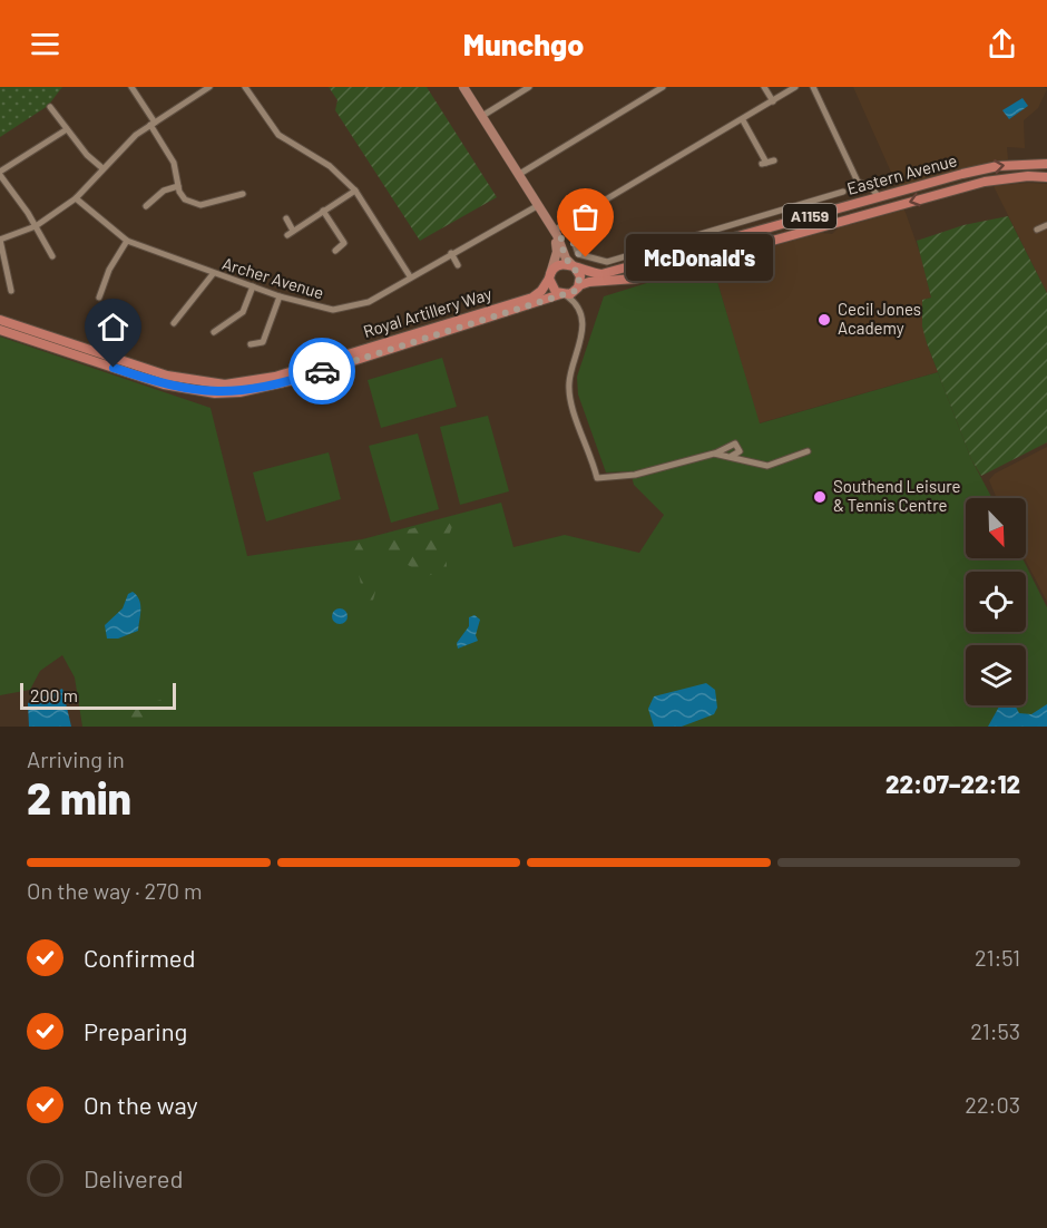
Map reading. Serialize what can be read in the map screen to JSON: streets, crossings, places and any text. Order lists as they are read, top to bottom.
{
  "streets": {
    "main road": ["Eastern Avenue", "A1159", "Royal Artillery Way"],
    "street": ["Archer Avenue"]
  },
  "crossings": [
    ["Eastern Avenue", "Royal Artillery Way"]
  ],
  "places": ["McDonald's", "Cecil Jones Academy", "Southend Leisure & Tennis Centre"],
  "scale_bar": "200 m",
  "north": "bottom right",
  "page": {
    "header": "Munchgo",
    "bubble": "McDonald's",
    "scale": "200 m",
    "heading": ["2 min", "Arriving in", "22:07–22:12"],
    "bar": "On the way · 270 m",
    "list": [
      ["Confirmed", "21:51"],
      ["Preparing", "21:53"],
      ["On the way", "22:03"],
      "Delivered"
    ]
  }
}
